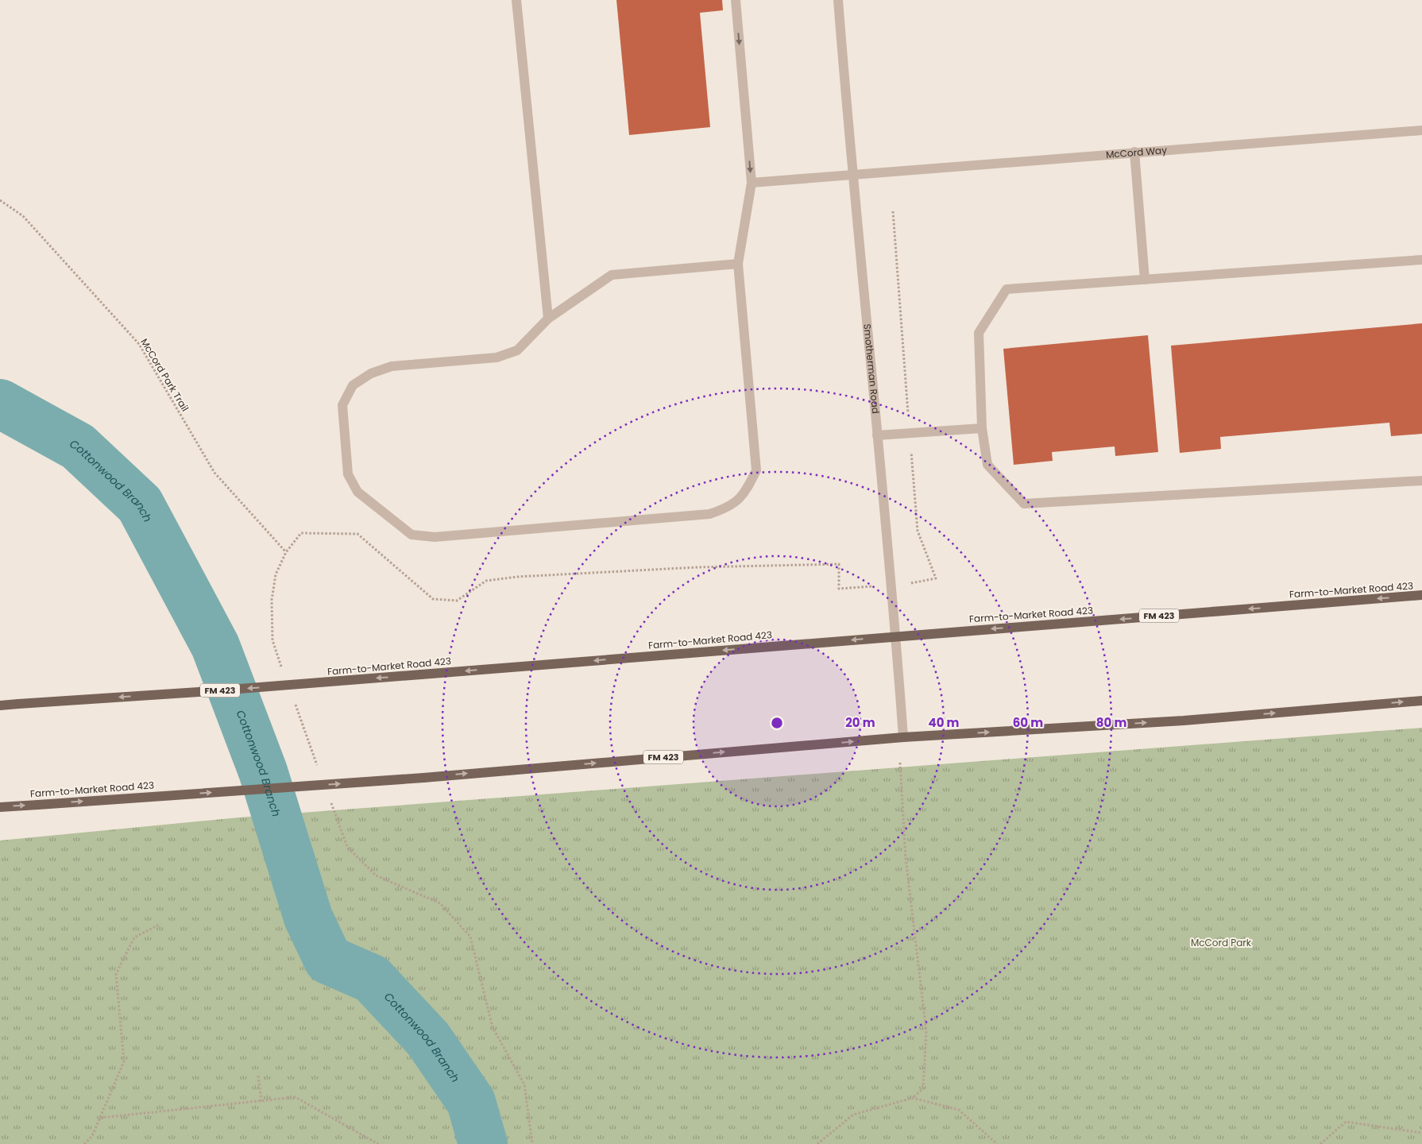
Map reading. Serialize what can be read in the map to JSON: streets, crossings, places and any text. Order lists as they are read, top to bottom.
{
  "streets": {
    "main road": ["Farm-to-Market Road 423", "FM 423"],
    "street": ["McCord Way", "Smotherman Road"],
    "path": ["McCord Park Trail"]
  },
  "crossings": [
    ["McCord Way", "Smotherman Road"],
    ["Smotherman Road", "Farm-to-Market Road 423"]
  ],
  "water": ["Cottonwood Branch"],
  "parks": ["McCord Park"],
  "rings": [
    "20 m",
    "40 m",
    "60 m",
    "80 m"
  ]
}
